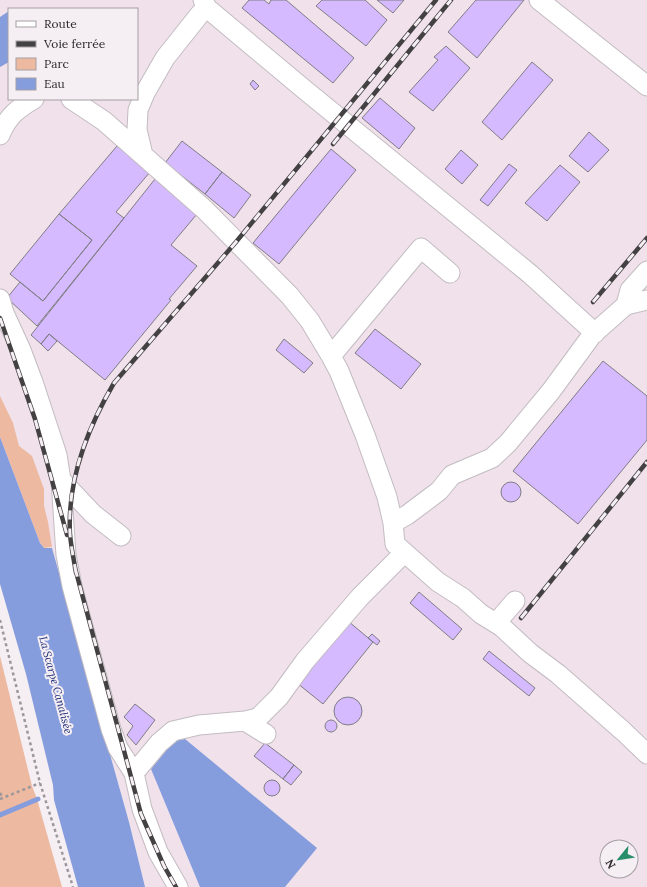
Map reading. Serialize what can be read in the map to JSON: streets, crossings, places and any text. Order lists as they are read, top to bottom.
{
  "water": ["La Scarpe Canalisée"],
  "legend": [
    "Route",
    "Voie ferrée",
    "Parc",
    "Eau"
  ],
  "north": "bottom left"
}
